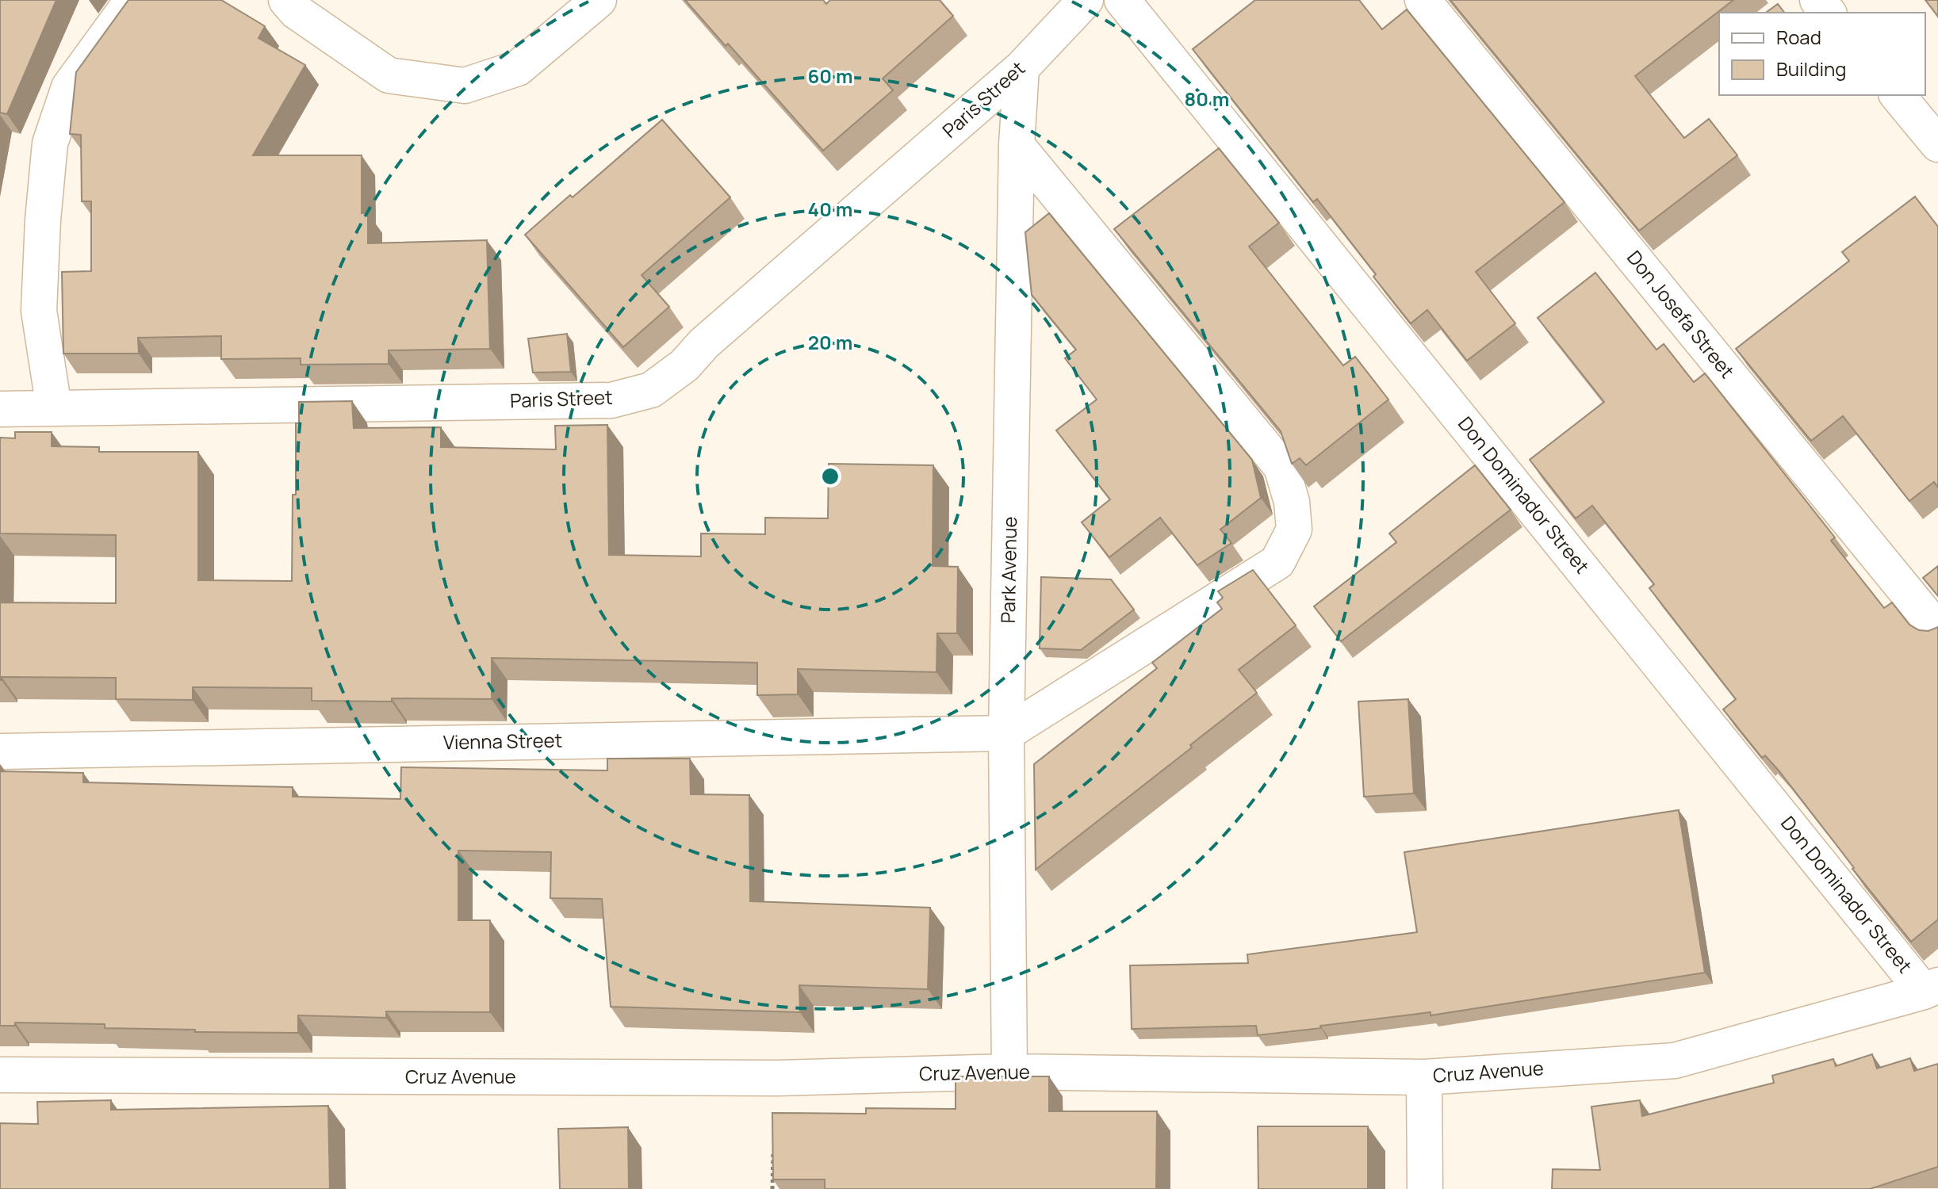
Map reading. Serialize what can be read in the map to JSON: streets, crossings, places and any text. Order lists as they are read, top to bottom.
{
  "streets": {
    "street": [
      "Paris Street",
      "Don Josefa Street",
      "Don Dominador Street",
      "Park Avenue",
      "Vienna Street",
      "Cruz Avenue"
    ]
  },
  "crossings": [
    ["Paris Street", "Park Avenue"],
    ["Don Dominador Street", "Cruz Avenue"],
    ["Park Avenue", "Vienna Street"],
    ["Park Avenue", "Cruz Avenue"]
  ],
  "legend": ["Road", "Building"],
  "rings": [
    "60 m",
    "80 m",
    "40 m",
    "20 m"
  ]
}
